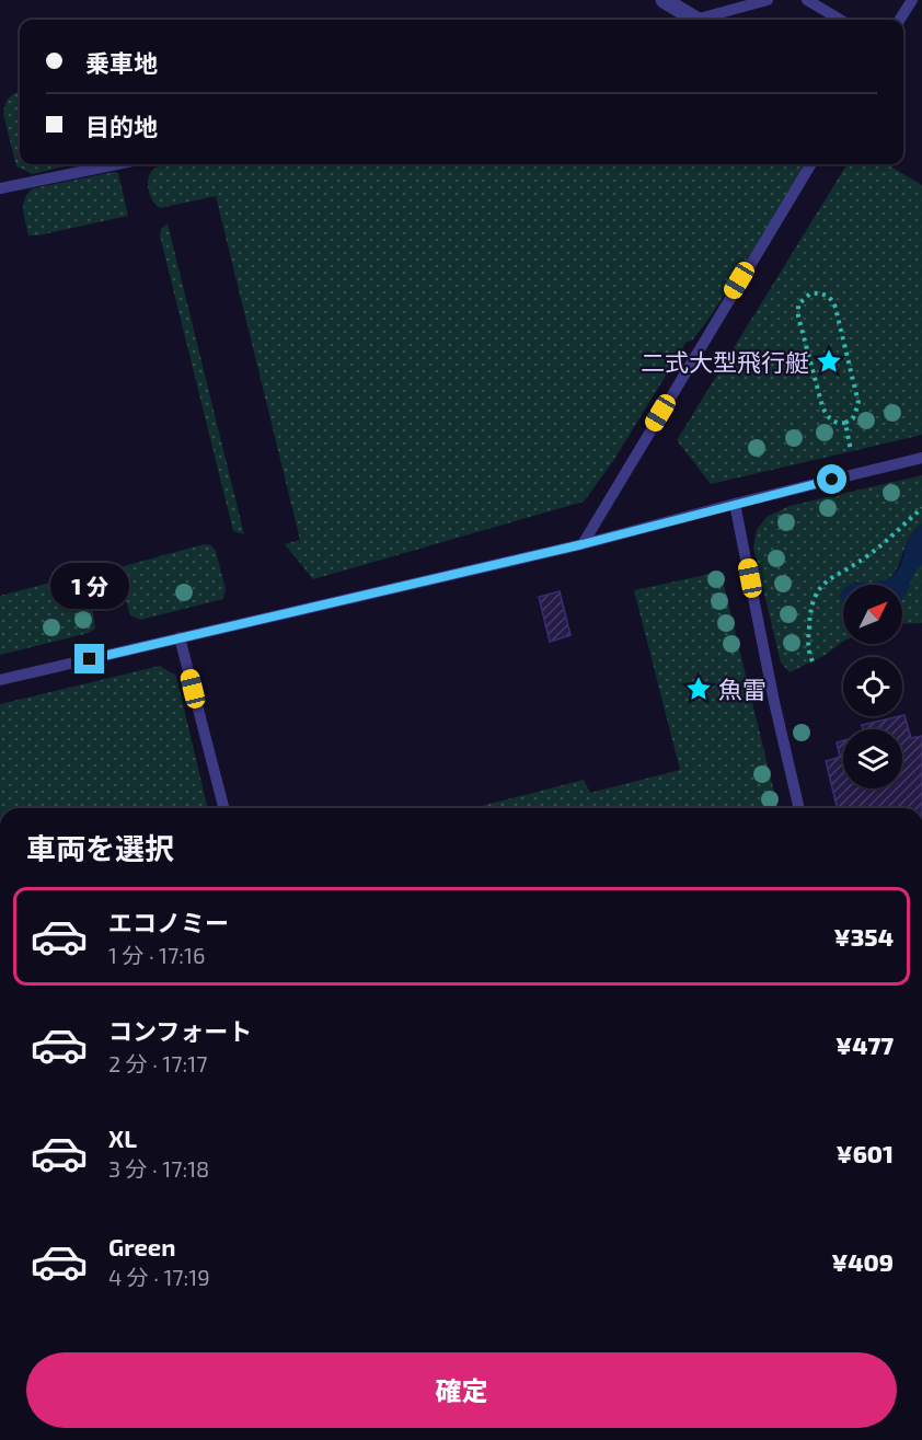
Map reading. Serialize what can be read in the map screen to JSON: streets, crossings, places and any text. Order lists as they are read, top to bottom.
{
  "places": {
    "place": ["二式大型飛行艇", "魚雷"]
  },
  "north": "top right",
  "page": {
    "banner": ["乗車地", "目的地"],
    "bubble": "1 分",
    "heading": "車両を選択",
    "list": [
      {
        "name": "エコノミー",
        "note": "1 分 · 17:16",
        "value": "¥354"
      },
      {
        "name": "コンフォート",
        "note": "2 分 · 17:17",
        "value": "¥477"
      },
      {
        "name": "XL",
        "note": "3 分 · 17:18",
        "value": "¥601"
      },
      {
        "name": "Green",
        "note": "4 分 · 17:19",
        "value": "¥409"
      }
    ],
    "buttons": "確定"
  }
}
